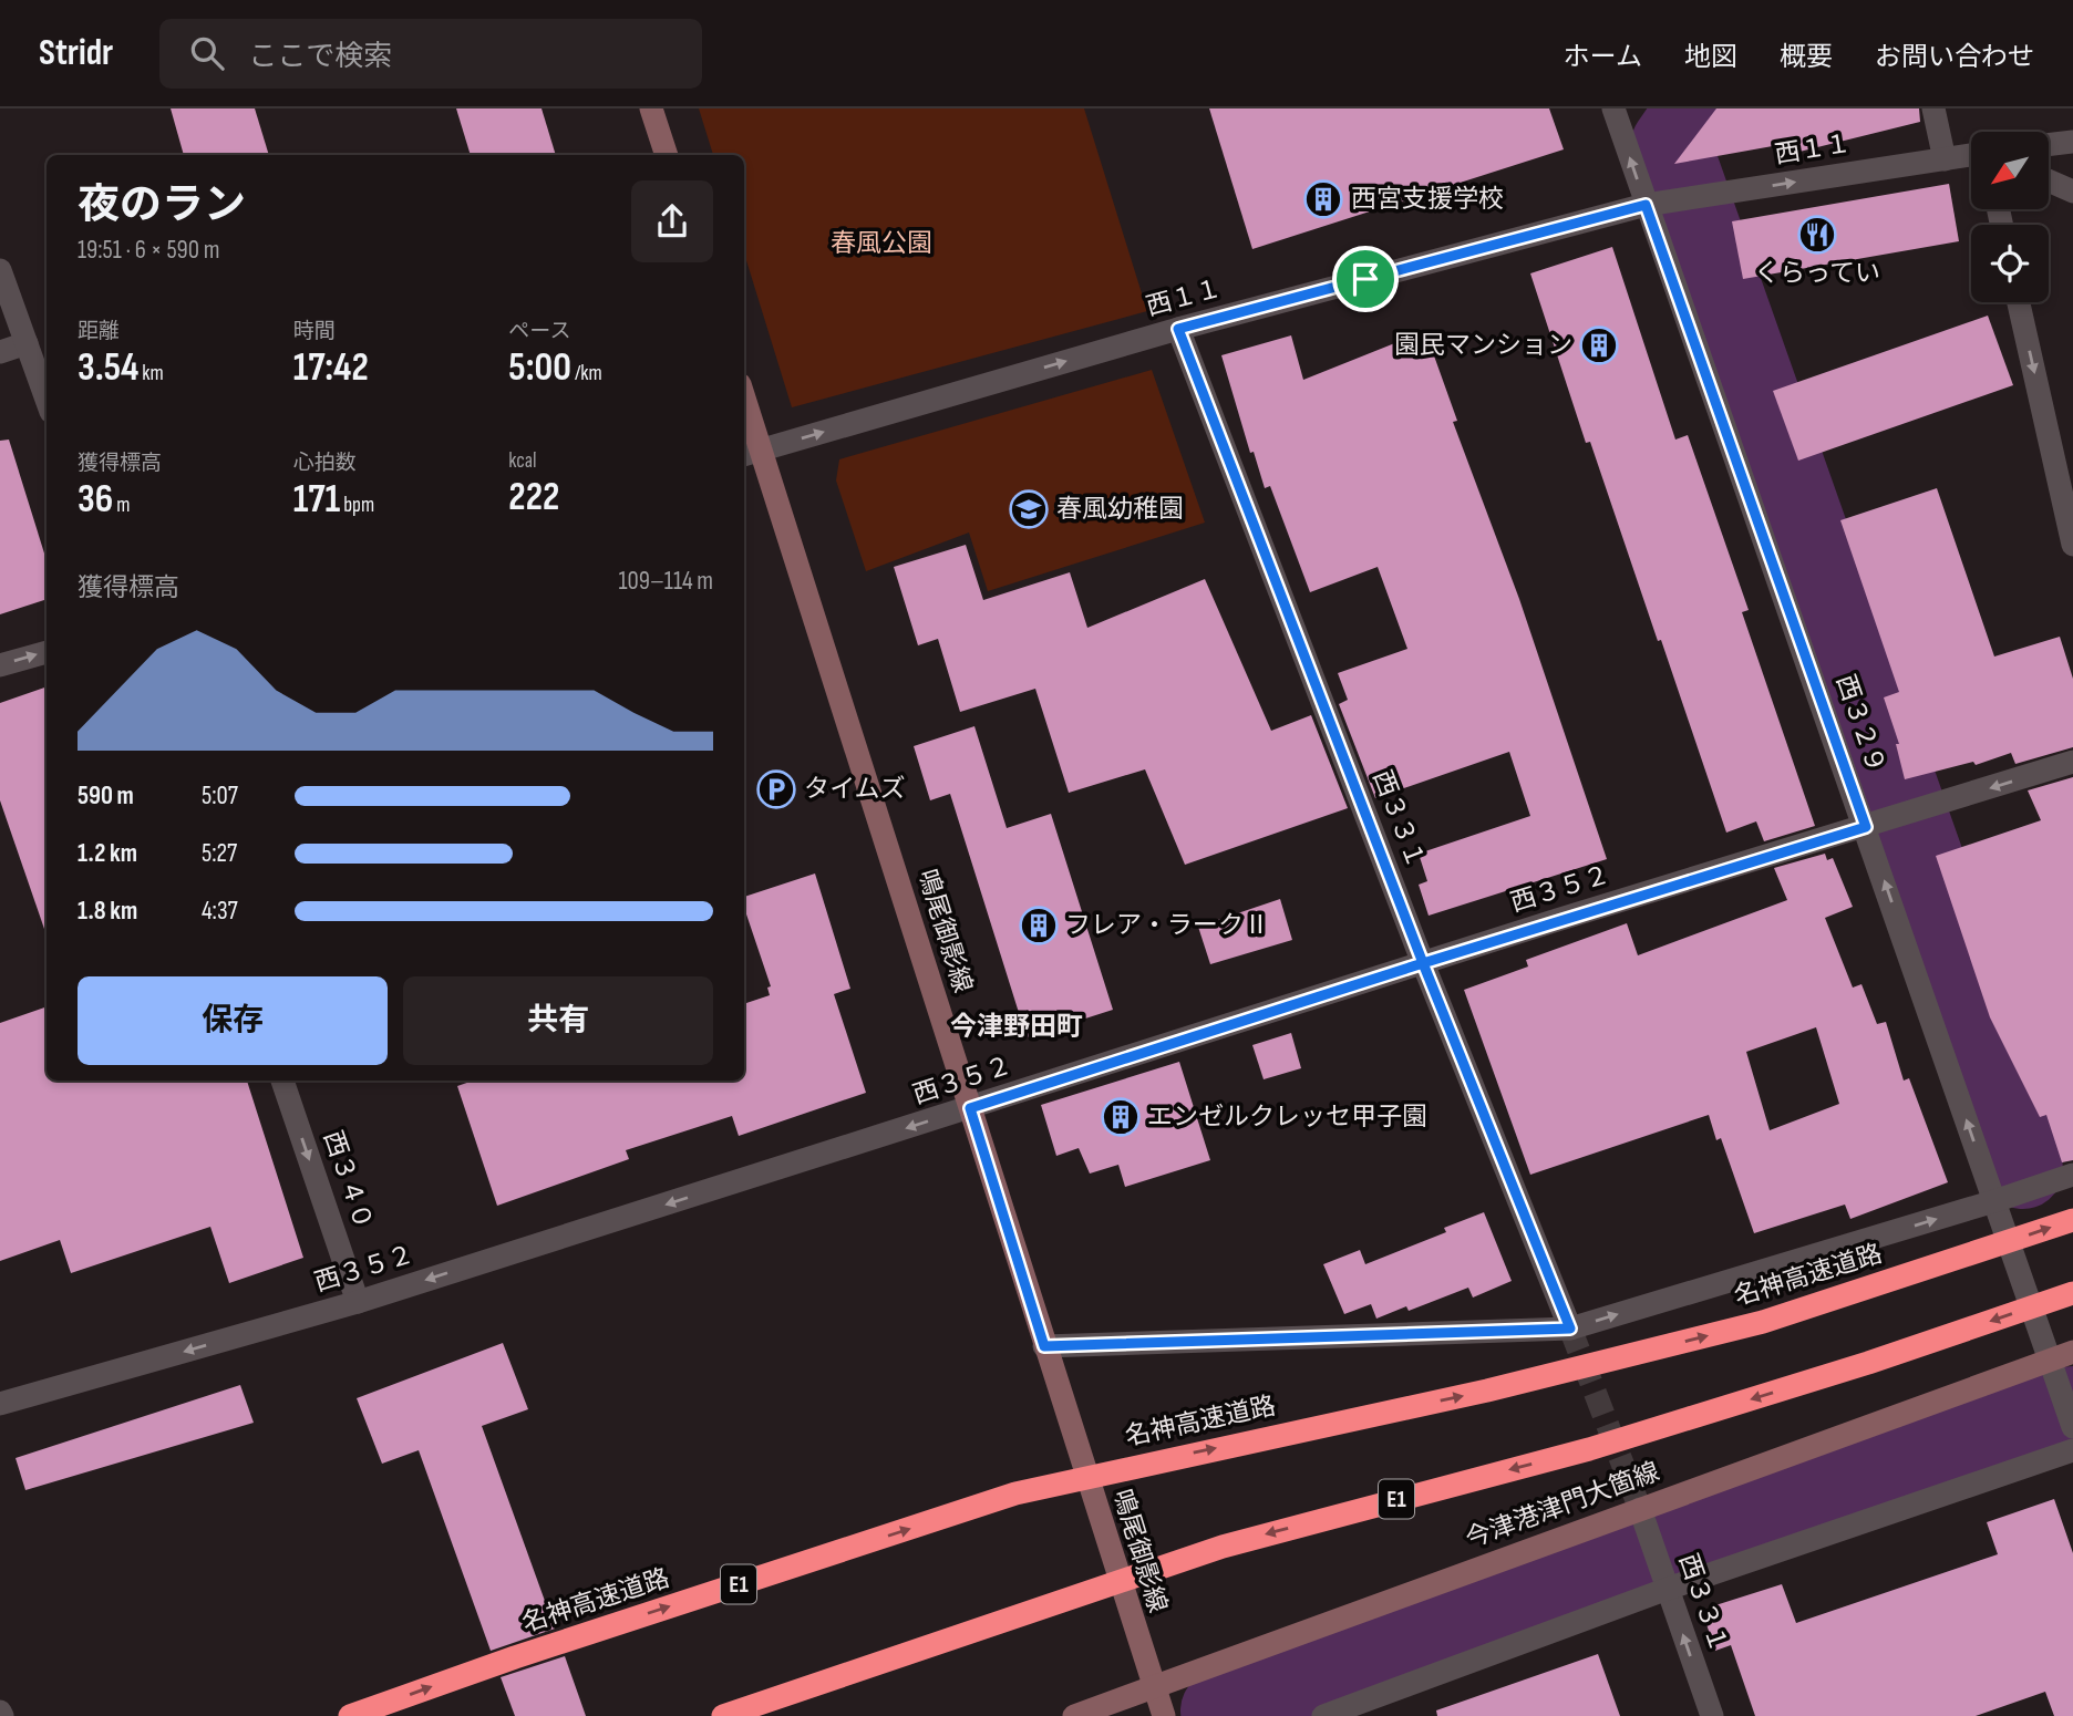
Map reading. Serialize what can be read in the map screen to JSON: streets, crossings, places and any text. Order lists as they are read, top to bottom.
{
  "streets": {
    "highway": ["名神高速道路", "E1"],
    "street": [
      "西１１",
      "西３２９",
      "西３３１",
      "西３５２",
      "鳴尾御影線",
      "西３４０",
      "今津港津門大箇線"
    ]
  },
  "crossings": [
    ["西１１", "西３２９"],
    ["西１１", "西３３１"],
    ["西１１", "鳴尾御影線"],
    ["西３２９", "西３５２"],
    ["西３２９", "今津港津門大箇線"],
    ["西３３１", "西３５２"],
    ["西３３１", "今津港津門大箇線"],
    ["西３５２", "鳴尾御影線"],
    ["西３５２", "西３４０"],
    ["鳴尾御影線", "今津港津門大箇線"]
  ],
  "one_way": [
    "西１１",
    "西３２９",
    "西３５２",
    "西３４０"
  ],
  "districts": ["今津野田町"],
  "parks": ["春風公園"],
  "places": {
    "building": [
      "西宮支援学校",
      "園民マンション",
      "フレア・ラークⅡ",
      "エンゼルクレッセ甲子園"
    ],
    "restaurant": ["くらってい"],
    "school or university": ["春風幼稚園"],
    "parking": ["タイムズ"]
  },
  "north": "bottom left",
  "page": {
    "header": "Stridr",
    "search": "ここで検索",
    "nav": [
      "ホーム",
      "地図",
      "概要",
      "お問い合わせ"
    ],
    "heading": ["夜のラン", "19:51 · 6 × 590 m"],
    "stats": [
      ["距離", "3.54 km"],
      ["時間", "17:42"],
      ["ペース", "5:00 /km"],
      ["獲得標高", "36 m"],
      ["心拍数", "171 bpm"],
      ["kcal", "222"]
    ],
    "chart": ["獲得標高", "109–114 m"],
    "list": [
      {
        "name": "590 m",
        "note": "5:07"
      },
      {
        "name": "1.2 km",
        "note": "5:27"
      },
      {
        "name": "1.8 km",
        "note": "4:37"
      }
    ],
    "buttons": ["保存", "共有"]
  }
}
